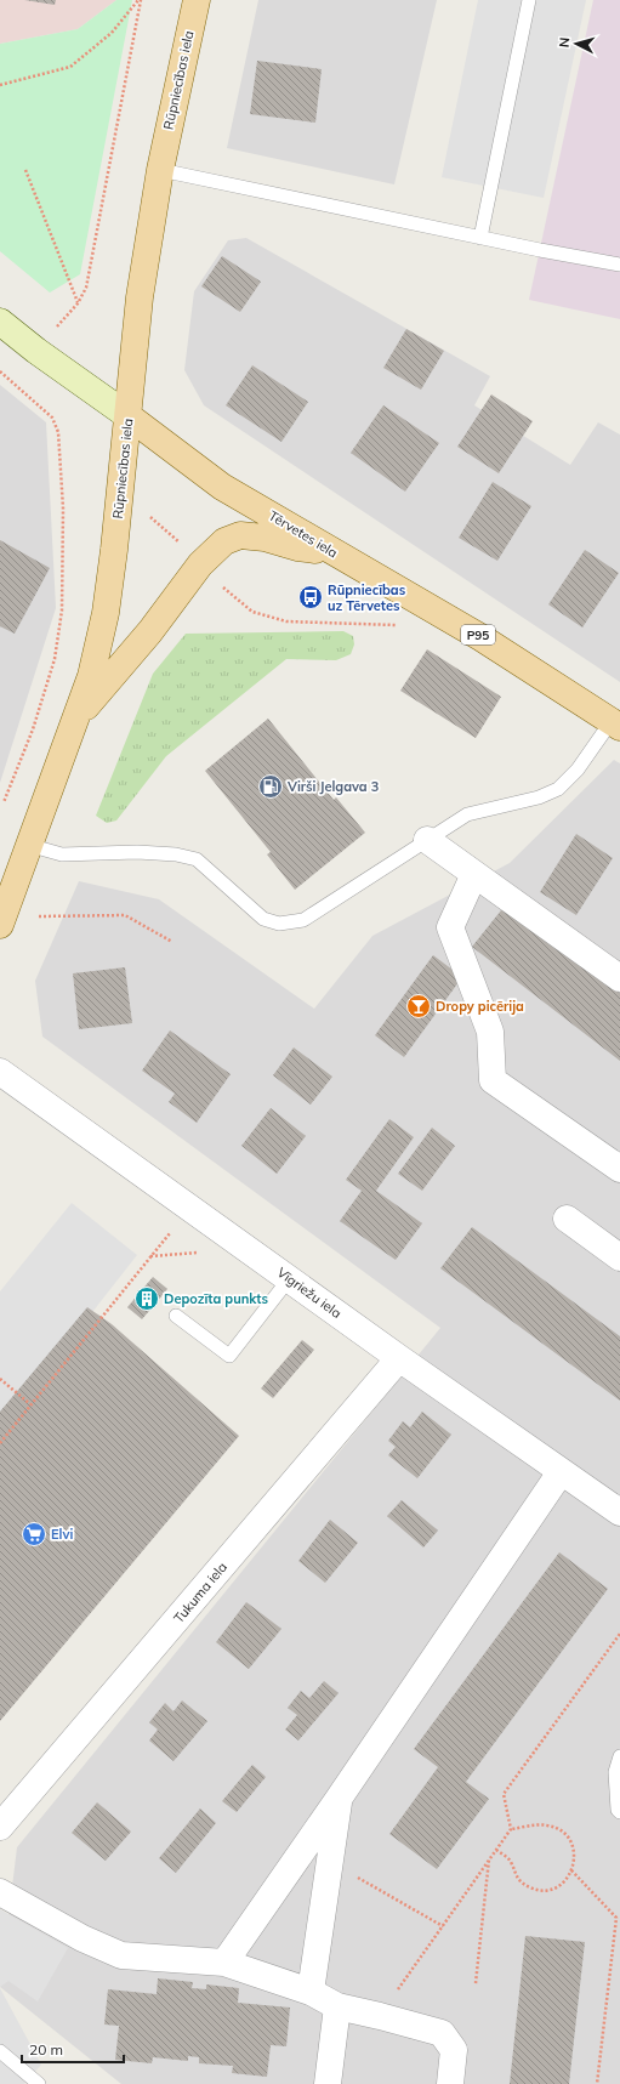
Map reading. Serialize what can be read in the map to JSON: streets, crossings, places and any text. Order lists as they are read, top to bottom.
{
  "streets": {
    "main road": ["Rūpniecības iela", "Tērvetes iela", "P95"],
    "street": ["Vīgriežu iela", "Tukuma iela"]
  },
  "crossings": [
    ["Rūpniecības iela", "Tērvetes iela"],
    ["Vīgriežu iela", "Tukuma iela"]
  ],
  "places": {
    "bus stop": ["Rūpniecības uz Tērvetes"],
    "fuel station": ["Virši Jelgava 3"],
    "bar": ["Dropy picērija"],
    "building": ["Depozīta punkts"],
    "supermarket": ["Elvi"]
  },
  "scale_bar": "20 m",
  "north": "left"
}
